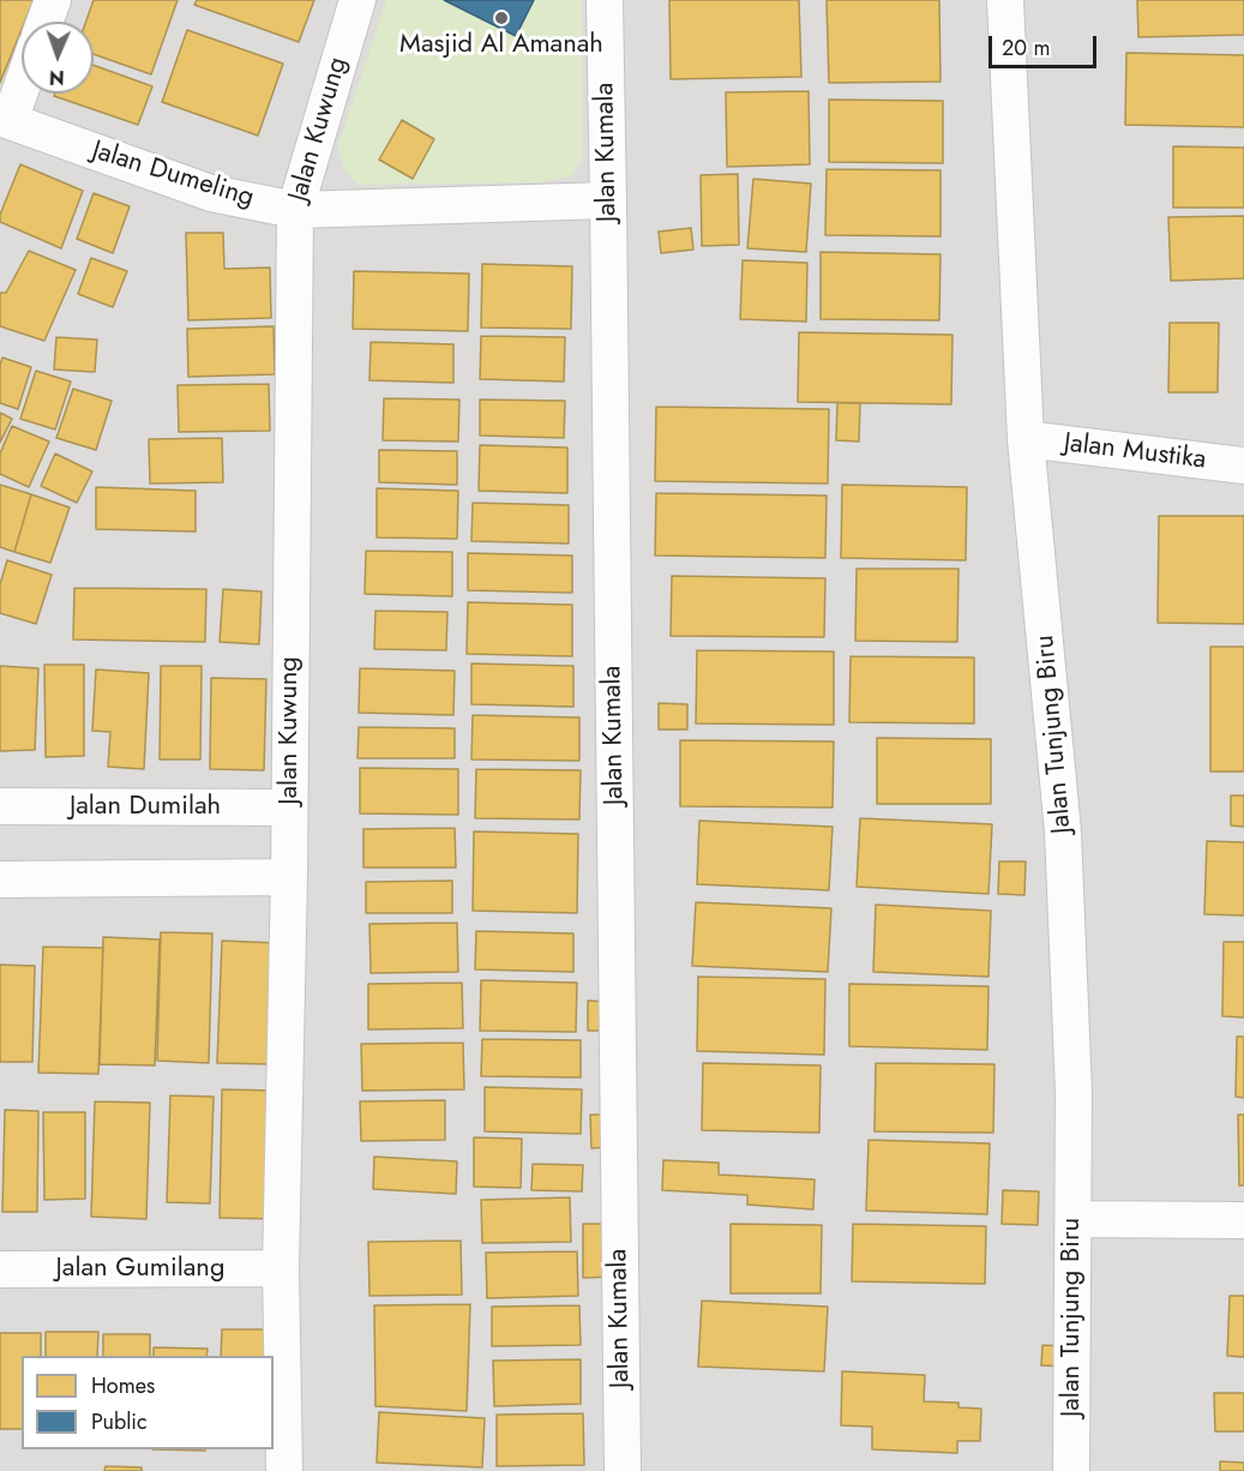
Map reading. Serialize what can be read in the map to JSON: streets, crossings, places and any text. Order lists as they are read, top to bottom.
{
  "streets": {
    "street": [
      "Jalan Kuwung",
      "Jalan Kumala",
      "Jalan Dumeling",
      "Jalan Mustika",
      "Jalan Tunjung Biru",
      "Jalan Dumilah",
      "Jalan Gumilang"
    ]
  },
  "crossings": [
    ["Jalan Kuwung", "Jalan Dumeling"],
    ["Jalan Kuwung", "Jalan Dumilah"],
    ["Jalan Kuwung", "Jalan Gumilang"],
    ["Jalan Kumala", "Jalan Dumeling"],
    ["Jalan Mustika", "Jalan Tunjung Biru"]
  ],
  "places": ["Masjid Al Amanah"],
  "legend": ["Homes", "Public"],
  "scale_bar": "20 m",
  "north": "bottom"
}
